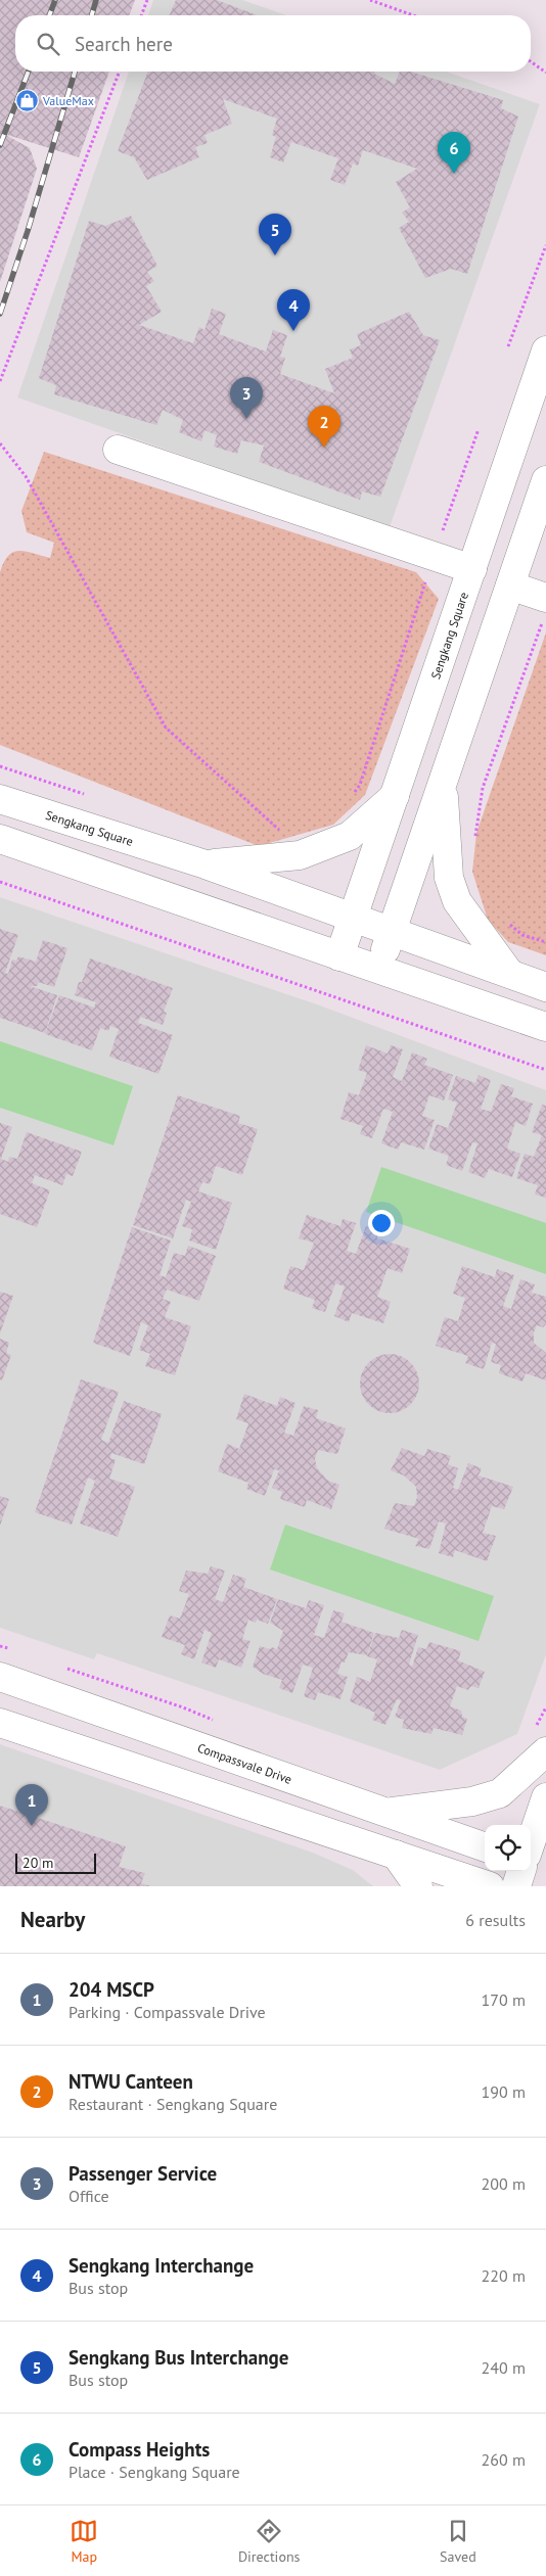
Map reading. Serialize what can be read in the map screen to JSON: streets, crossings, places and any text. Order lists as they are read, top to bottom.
{
  "streets": {
    "street": ["Sengkang Square", "Compassvale Drive"]
  },
  "places": {
    "shop": ["ValueMax"]
  },
  "scale_bar": "20 m",
  "page": {
    "search": "Search here",
    "pins": [
      "6",
      "5",
      "4",
      "3",
      "2",
      "1"
    ],
    "scale": "20 m",
    "heading": ["Nearby", "6 results"],
    "list": [
      {
        "mark": "1",
        "name": "204 MSCP",
        "note": "Parking · Compassvale Drive",
        "value": "170 m"
      },
      {
        "mark": "2",
        "name": "NTWU Canteen",
        "note": "Restaurant · Sengkang Square",
        "value": "190 m"
      },
      {
        "mark": "3",
        "name": "Passenger Service",
        "note": "Office",
        "value": "200 m"
      },
      {
        "mark": "4",
        "name": "Sengkang Interchange",
        "note": "Bus stop",
        "value": "220 m"
      },
      {
        "mark": "5",
        "name": "Sengkang Bus Interchange",
        "note": "Bus stop",
        "value": "240 m"
      },
      {
        "mark": "6",
        "name": "Compass Heights",
        "note": "Place · Sengkang Square",
        "value": "260 m"
      }
    ],
    "nav": ["Map", "Directions", "Saved"]
  }
}
